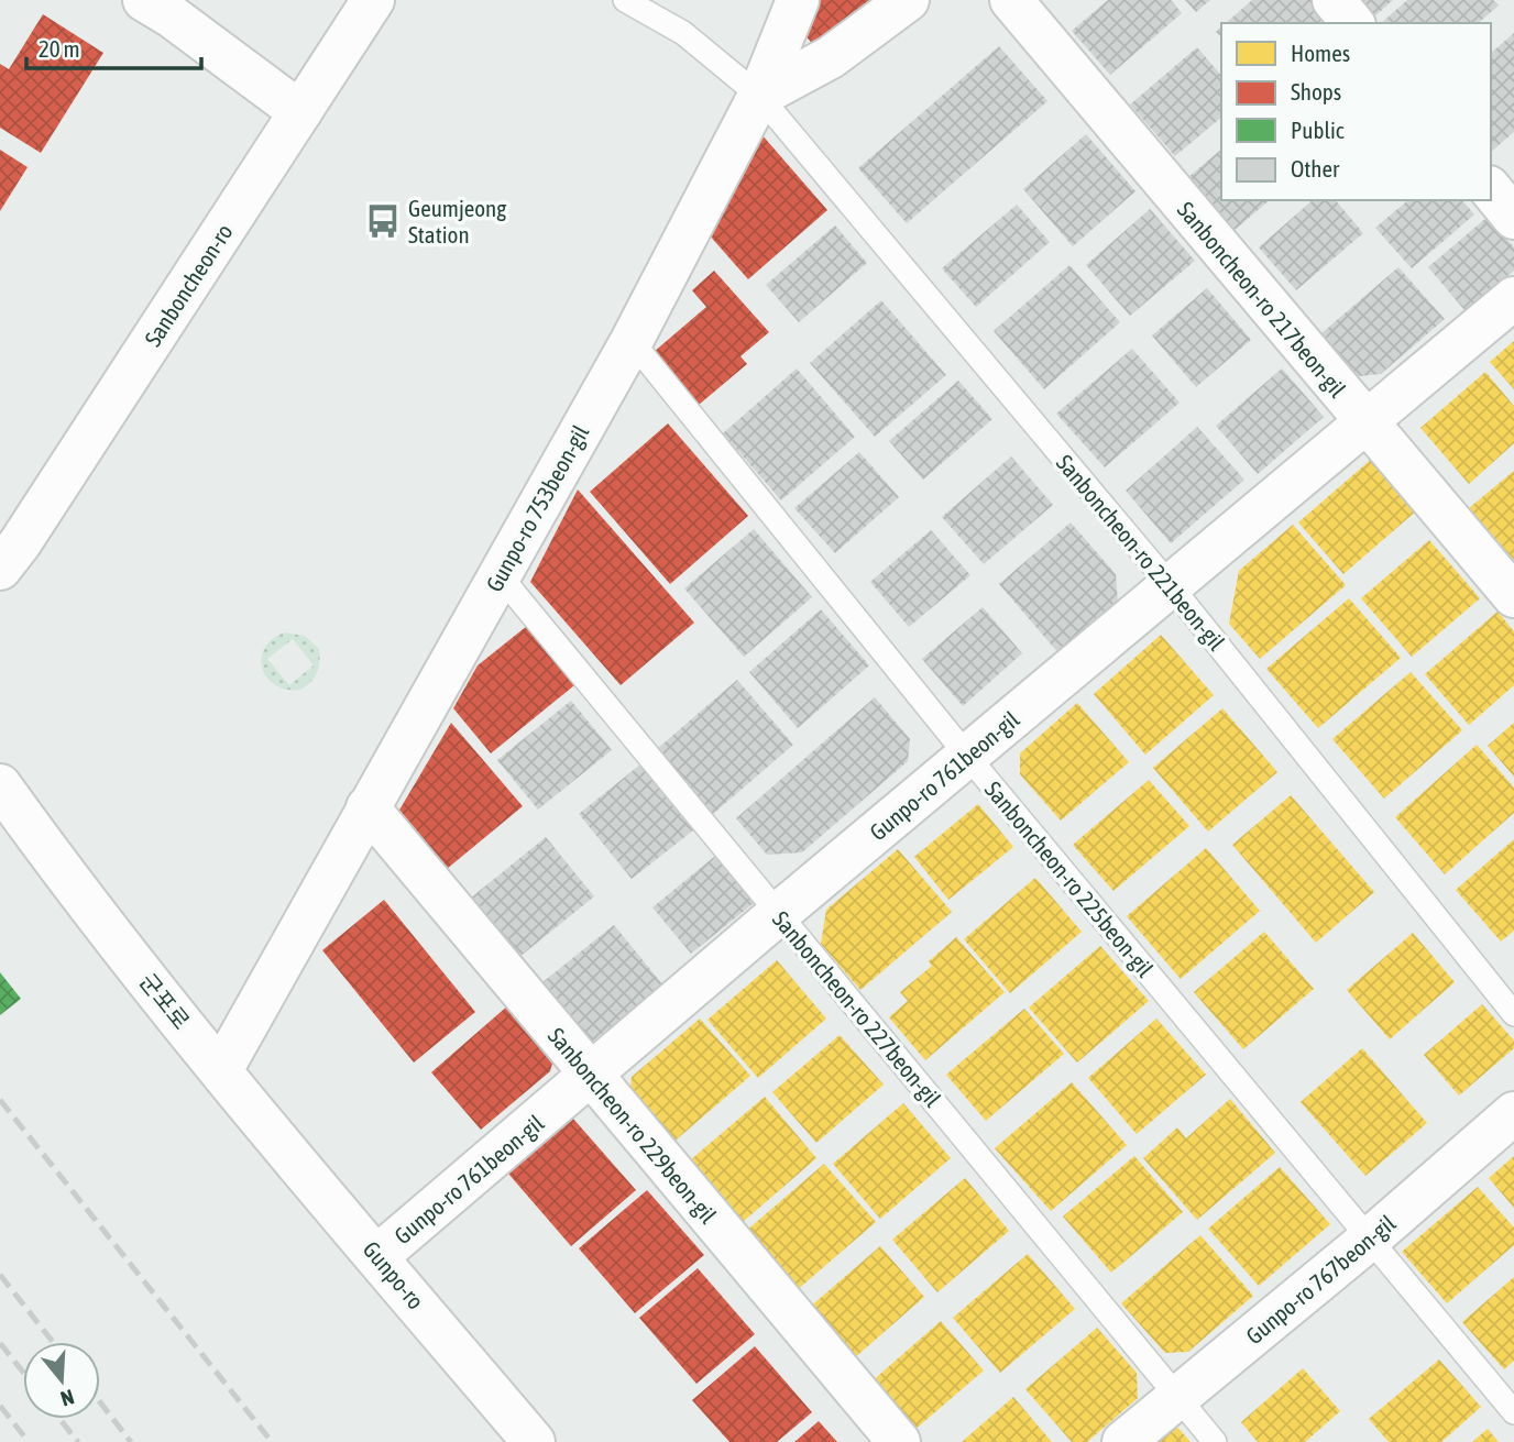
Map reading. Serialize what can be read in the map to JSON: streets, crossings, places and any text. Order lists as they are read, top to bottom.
{
  "streets": {
    "street": [
      "Sanboncheon-ro",
      "Sanboncheon-ro 217beon-gil",
      "Gunpo-ro 753beon-gil",
      "Gunpo-ro 761beon-gil",
      "군포로",
      "Sanboncheon-ro 229beon-gil",
      "Gunpo-ro",
      "Gunpo-ro 767beon-gil"
    ],
    "lane": ["Sanboncheon-ro 221beon-gil", "Sanboncheon-ro 225beon-gil", "Sanboncheon-ro 227beon-gil"]
  },
  "crossings": [
    ["Sanboncheon-ro 217beon-gil", "Gunpo-ro 761beon-gil"],
    ["Gunpo-ro 753beon-gil", "Sanboncheon-ro 221beon-gil"],
    ["Gunpo-ro 753beon-gil", "Sanboncheon-ro 225beon-gil"],
    ["Gunpo-ro 753beon-gil", "군포로"],
    ["Gunpo-ro 753beon-gil", "Sanboncheon-ro 227beon-gil"],
    ["Gunpo-ro 753beon-gil", "Sanboncheon-ro 229beon-gil"],
    ["Sanboncheon-ro 221beon-gil", "Gunpo-ro 761beon-gil"],
    ["Gunpo-ro 761beon-gil", "Sanboncheon-ro 225beon-gil"],
    ["Gunpo-ro 761beon-gil", "Sanboncheon-ro 227beon-gil"],
    ["Gunpo-ro 761beon-gil", "Sanboncheon-ro 229beon-gil"],
    ["Gunpo-ro 761beon-gil", "Gunpo-ro"],
    ["Sanboncheon-ro 225beon-gil", "Gunpo-ro 767beon-gil"],
    ["군포로", "Gunpo-ro"],
    ["Sanboncheon-ro 227beon-gil", "Gunpo-ro 767beon-gil"]
  ],
  "places": {
    "bus stop": ["Geumjeong Station"]
  },
  "legend": [
    "Homes",
    "Shops",
    "Public",
    "Other"
  ],
  "scale_bar": "20 m",
  "north": "bottom"
}
